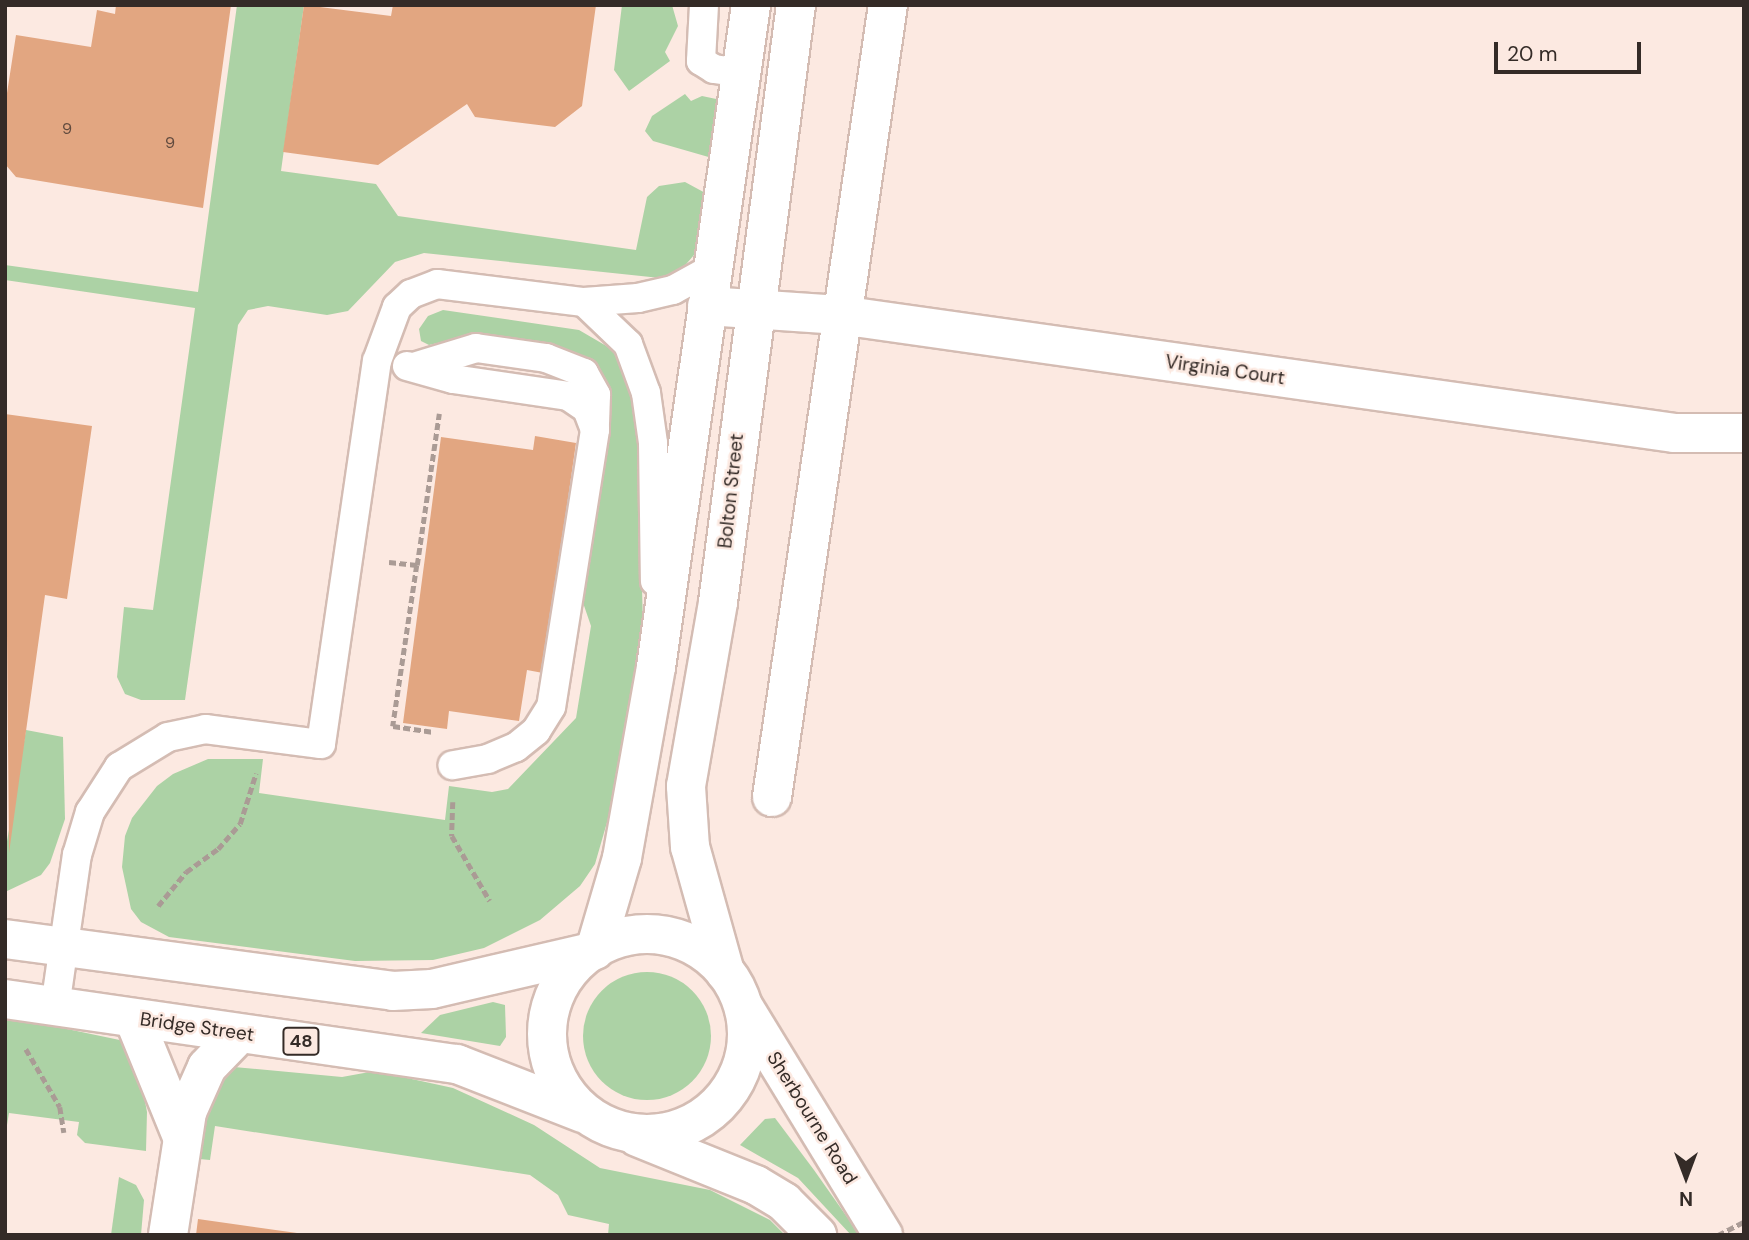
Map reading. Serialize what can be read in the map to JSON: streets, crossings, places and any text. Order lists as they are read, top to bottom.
{
  "streets": {
    "main road": [
      "Virginia Court",
      "Bolton Street",
      "Bridge Street",
      "48",
      "Sherbourne Road"
    ]
  },
  "crossings": [
    ["Virginia Court", "Bolton Street"],
    ["Bolton Street", "Bridge Street"],
    ["Bolton Street", "48"],
    ["Bolton Street", "Sherbourne Road"],
    ["Bridge Street", "48"],
    ["Bridge Street", "Sherbourne Road"],
    ["48", "Sherbourne Road"]
  ],
  "house_numbers": ["9", "9"],
  "scale_bar": "20 m",
  "north": "bottom"
}
